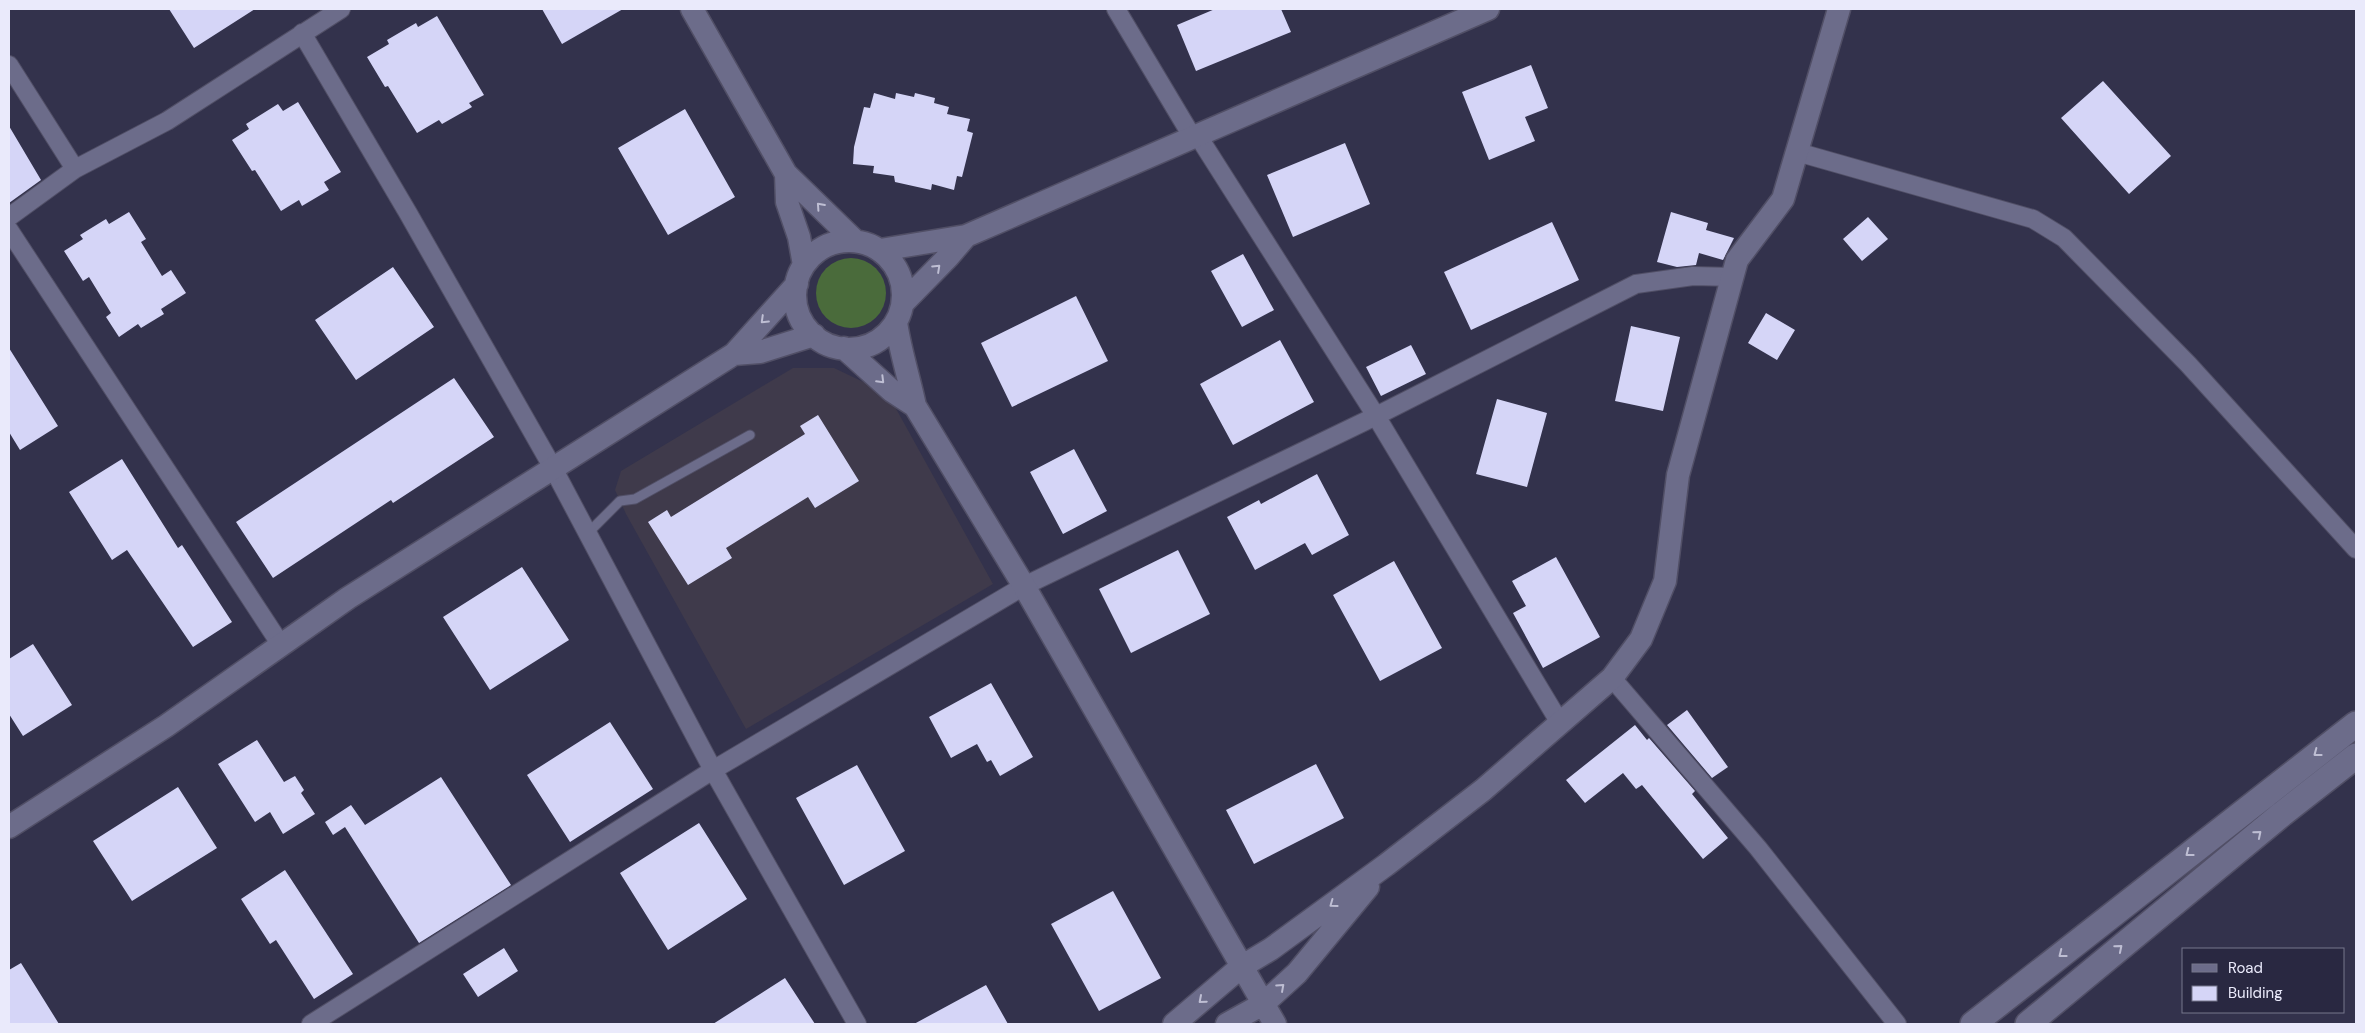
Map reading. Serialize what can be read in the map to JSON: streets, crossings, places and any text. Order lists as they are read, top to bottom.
{
  "legend": ["Road", "Building"]
}
